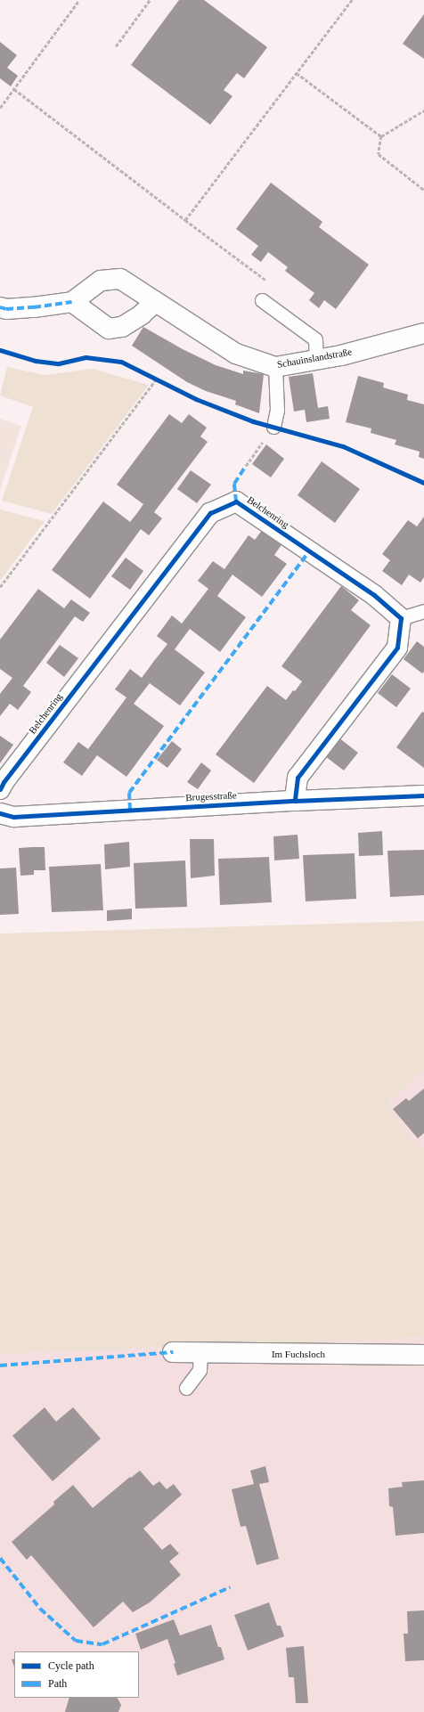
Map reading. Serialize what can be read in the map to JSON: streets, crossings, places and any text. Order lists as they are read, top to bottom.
{
  "streets": {
    "street": [
      "Schauinslandstraße",
      "Belchenring",
      "Brugesstraße",
      "Im Fuchsloch"
    ]
  },
  "legend": ["Cycle path", "Path"]
}
